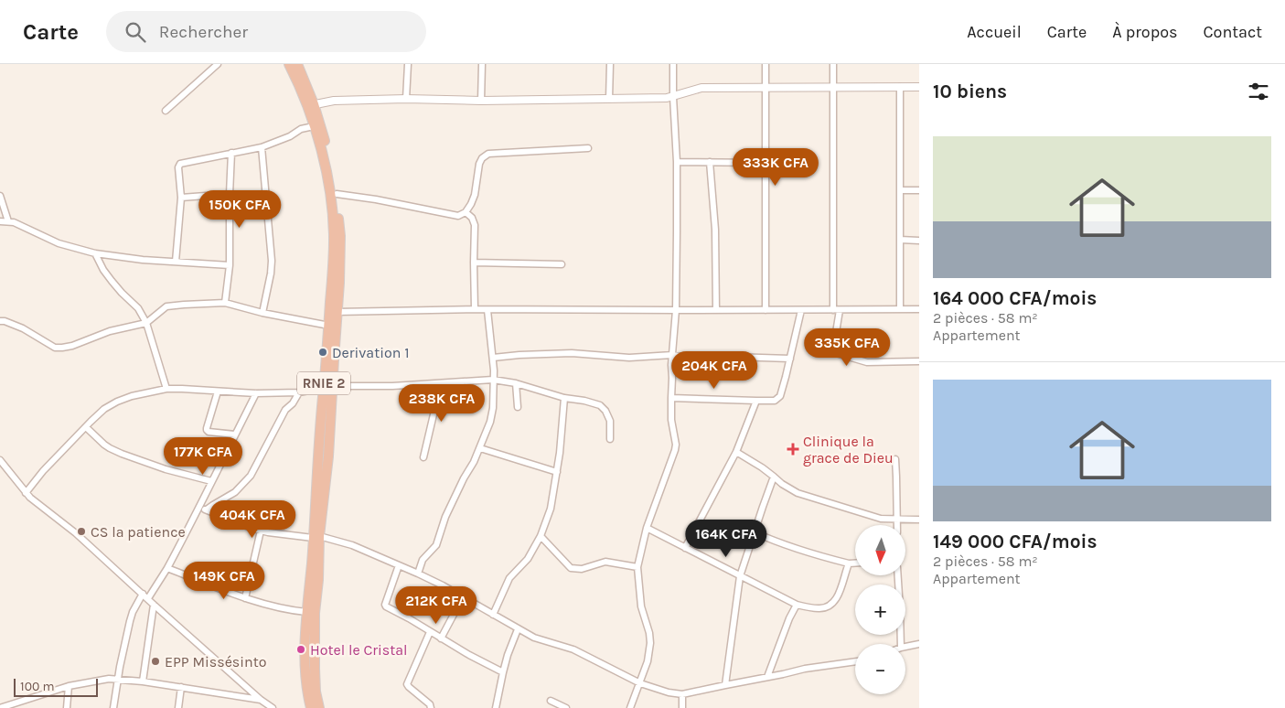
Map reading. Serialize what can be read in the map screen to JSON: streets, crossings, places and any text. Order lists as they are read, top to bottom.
{
  "streets": {
    "highway": ["RNIE 2"]
  },
  "places": {
    "other": [
      "Derivation 1",
      "CS la patience",
      "Hotel le Cristal",
      "EPP Missésinto"
    ],
    "health": ["Clinique la grace de Dieu"]
  },
  "scale_bar": "100 m",
  "north": "bottom",
  "page": {
    "header": "Carte",
    "search": "Rechercher",
    "nav": [
      "Accueil",
      "Carte",
      "À propos",
      "Contact"
    ],
    "heading": "10 biens",
    "list": [
      {
        "name": "164 000 CFA/mois",
        "note": "2 pièces · 58 m² · Appartement"
      },
      {
        "name": "149 000 CFA/mois",
        "note": "2 pièces · 58 m² · Appartement"
      }
    ],
    "price": [
      "333K CFA",
      "150K CFA",
      "335K CFA",
      "204K CFA",
      "238K CFA",
      "177K CFA",
      "404K CFA",
      "164K CFA",
      "149K CFA",
      "212K CFA"
    ],
    "map_buttons": ["+", "−"],
    "scale": "100 m"
  }
}
